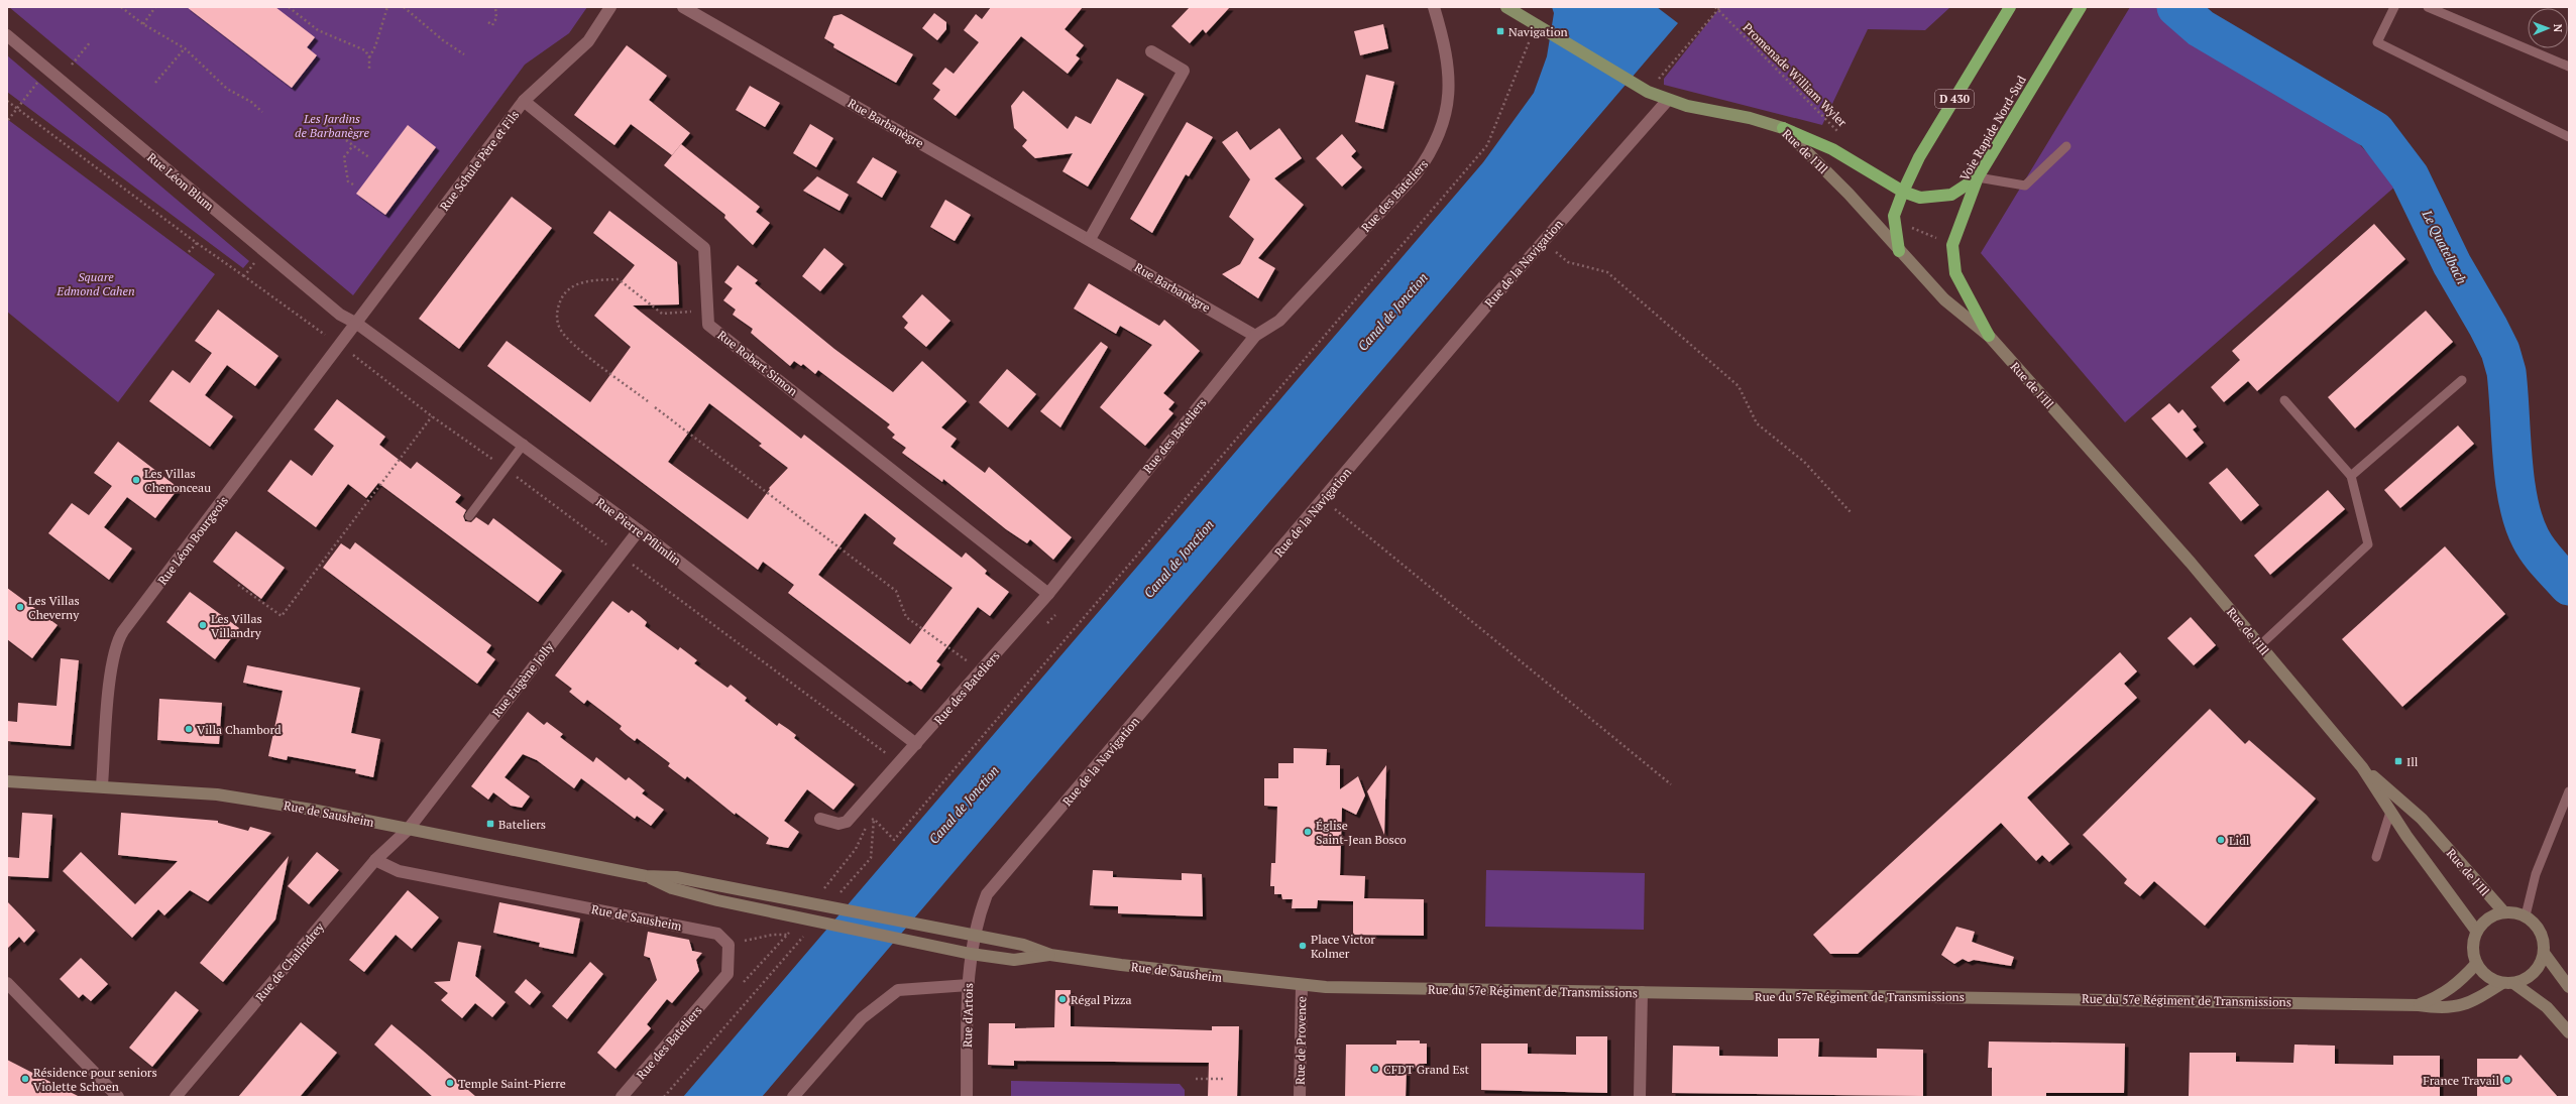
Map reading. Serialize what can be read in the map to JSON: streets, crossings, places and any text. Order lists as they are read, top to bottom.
{
  "streets": {
    "highway": ["D 430", "Voie Rapide Nord-Sud"],
    "main road": ["Rue de l'Ill", "Rue de Sausheim", "Rue du 57e Régiment de Transmissions"],
    "street": [
      "Rue Barbanègre",
      "Rue Schule Père et Fils",
      "Rue Léon Blum",
      "Rue des Bateliers",
      "Rue de la Navigation",
      "Rue Robert Simon",
      "Rue Pierre Pflimlin",
      "Rue Léon Bourgeois",
      "Rue Eugène Jolly",
      "Rue de Chalindrey",
      "Rue d'Artois",
      "Rue de Provence"
    ],
    "path": ["Promenade William Wyler"]
  },
  "crossings": [
    ["D 430", "Rue de l'Ill"],
    ["Rue Barbanègre", "Rue des Bateliers"],
    ["Voie Rapide Nord-Sud", "Rue de l'Ill"],
    ["Rue de l'Ill", "Rue de la Navigation"],
    ["Rue de l'Ill", "Rue du 57e Régiment de Transmissions"],
    ["Rue Schule Père et Fils", "Rue Léon Blum"],
    ["Rue Schule Père et Fils", "Rue Robert Simon"],
    ["Rue Schule Père et Fils", "Rue Pierre Pflimlin"],
    ["Rue Schule Père et Fils", "Rue Léon Bourgeois"],
    ["Rue Léon Blum", "Rue Pierre Pflimlin"],
    ["Rue Léon Blum", "Rue Léon Bourgeois"],
    ["Rue des Bateliers", "Rue Robert Simon"],
    ["Rue des Bateliers", "Rue Pierre Pflimlin"],
    ["Rue des Bateliers", "Rue de Sausheim"],
    ["Rue de la Navigation", "Rue de Sausheim"],
    ["Rue de la Navigation", "Rue d'Artois"],
    ["Rue Pierre Pflimlin", "Rue Léon Bourgeois"],
    ["Rue Pierre Pflimlin", "Rue Eugène Jolly"],
    ["Rue Léon Bourgeois", "Rue de Sausheim"],
    ["Rue Eugène Jolly", "Rue de Sausheim"],
    ["Rue Eugène Jolly", "Rue de Chalindrey"],
    ["Rue de Sausheim", "Rue de Chalindrey"],
    ["Rue de Sausheim", "Rue du 57e Régiment de Transmissions"],
    ["Rue de Sausheim", "Rue d'Artois"],
    ["Rue de Sausheim", "Rue de Provence"],
    ["Rue du 57e Régiment de Transmissions", "Rue de Provence"]
  ],
  "water": ["Le Quatelbach", "Canal de Jonction"],
  "parks": ["Les Jardins de Barbanègre", "Square Edmond Cahen"],
  "places": {
    "transit": ["Navigation", "Ill", "Bateliers"],
    "other": [
      "Les Villas Chenonceau",
      "Les Villas Cheverny",
      "Les Villas Villandry",
      "Villa Chambord",
      "Église Saint-Jean Bosco",
      "Lidl",
      "Place Victor Kolmer",
      "Régal Pizza",
      "CFDT Grand Est",
      "Résidence pour seniors Violette Schoen",
      "France Travail",
      "Temple Saint-Pierre"
    ]
  },
  "north": "right"
}
